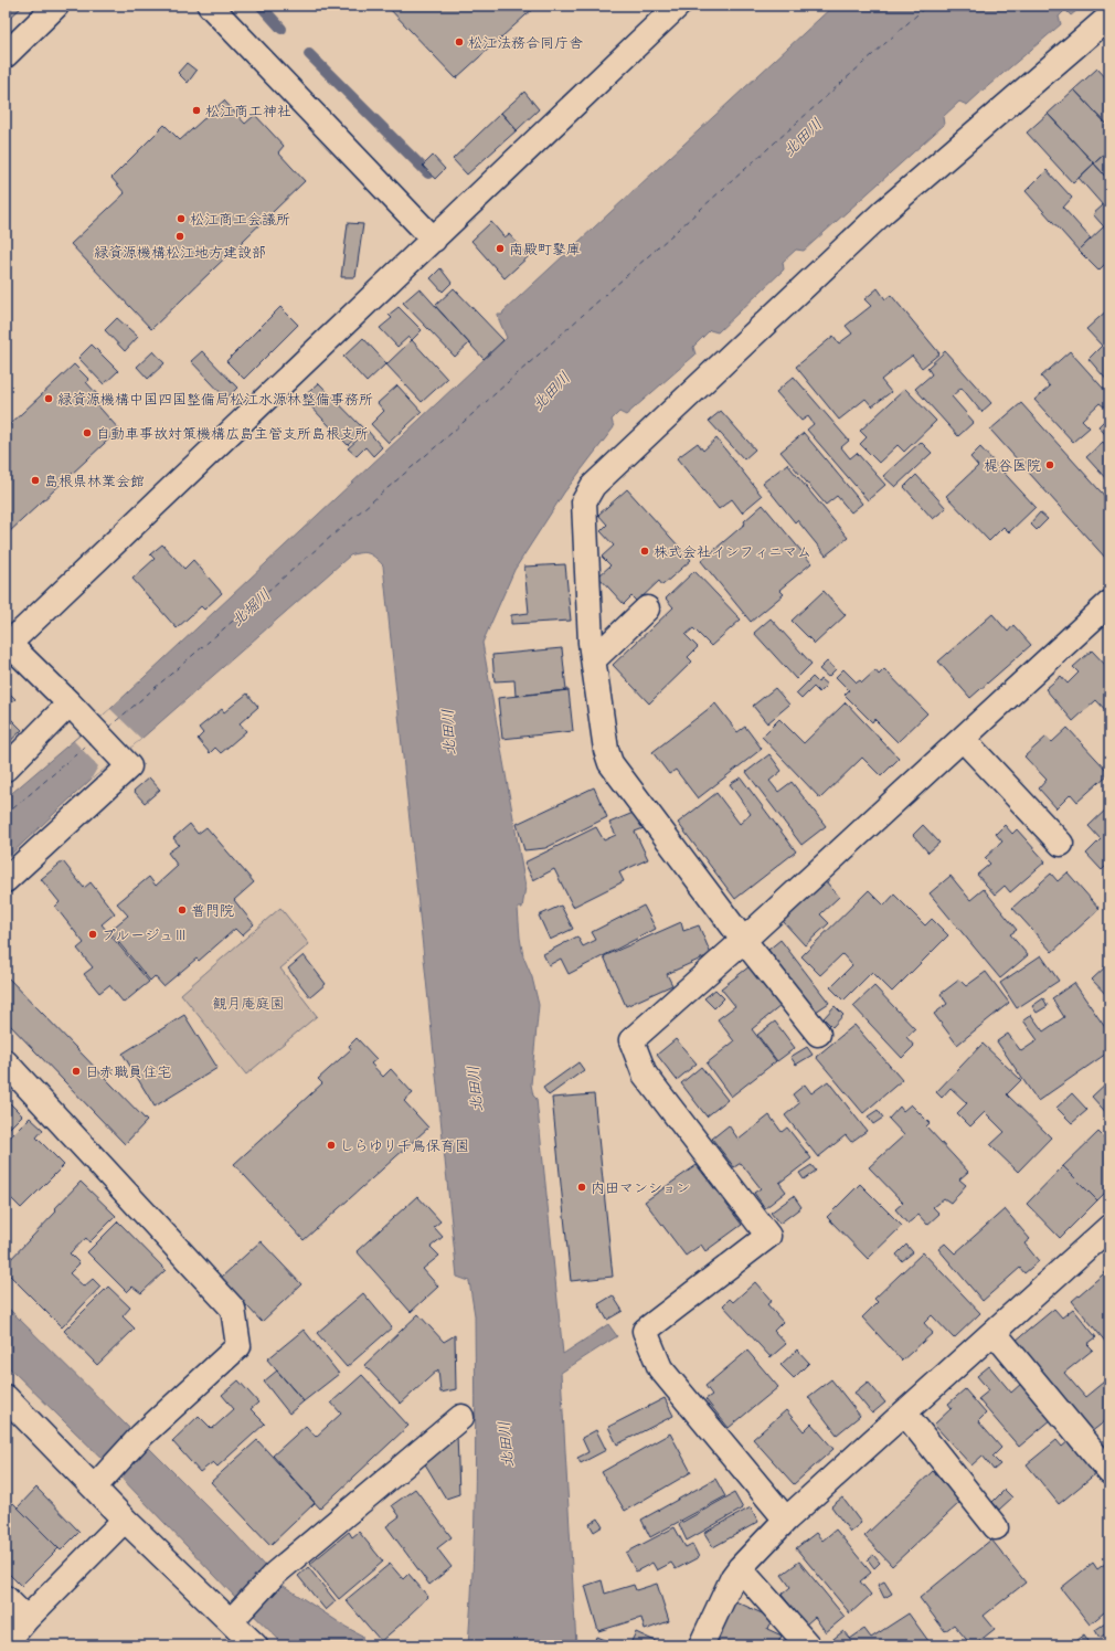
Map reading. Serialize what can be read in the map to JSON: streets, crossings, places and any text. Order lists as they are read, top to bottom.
{
  "water": ["北田川", "北堀川"],
  "parks": ["観月庵庭園"],
  "places": [
    "松江法務合同庁舎",
    "松江商工神社",
    "松江商工会議所",
    "緑資源機構松江地方建設部",
    "南殿町鼕庫",
    "緑資源機構中国四国整備局松江水源林整備事務所",
    "自動車事故対策機構広島主管支所島根支所",
    "梶谷医院",
    "島根県林業会館",
    "株式会社インフィニマム",
    "普門院",
    "ブルージュⅢ",
    "日赤職員住宅",
    "しらゆり千鳥保育園",
    "内田マンション"
  ]
}
